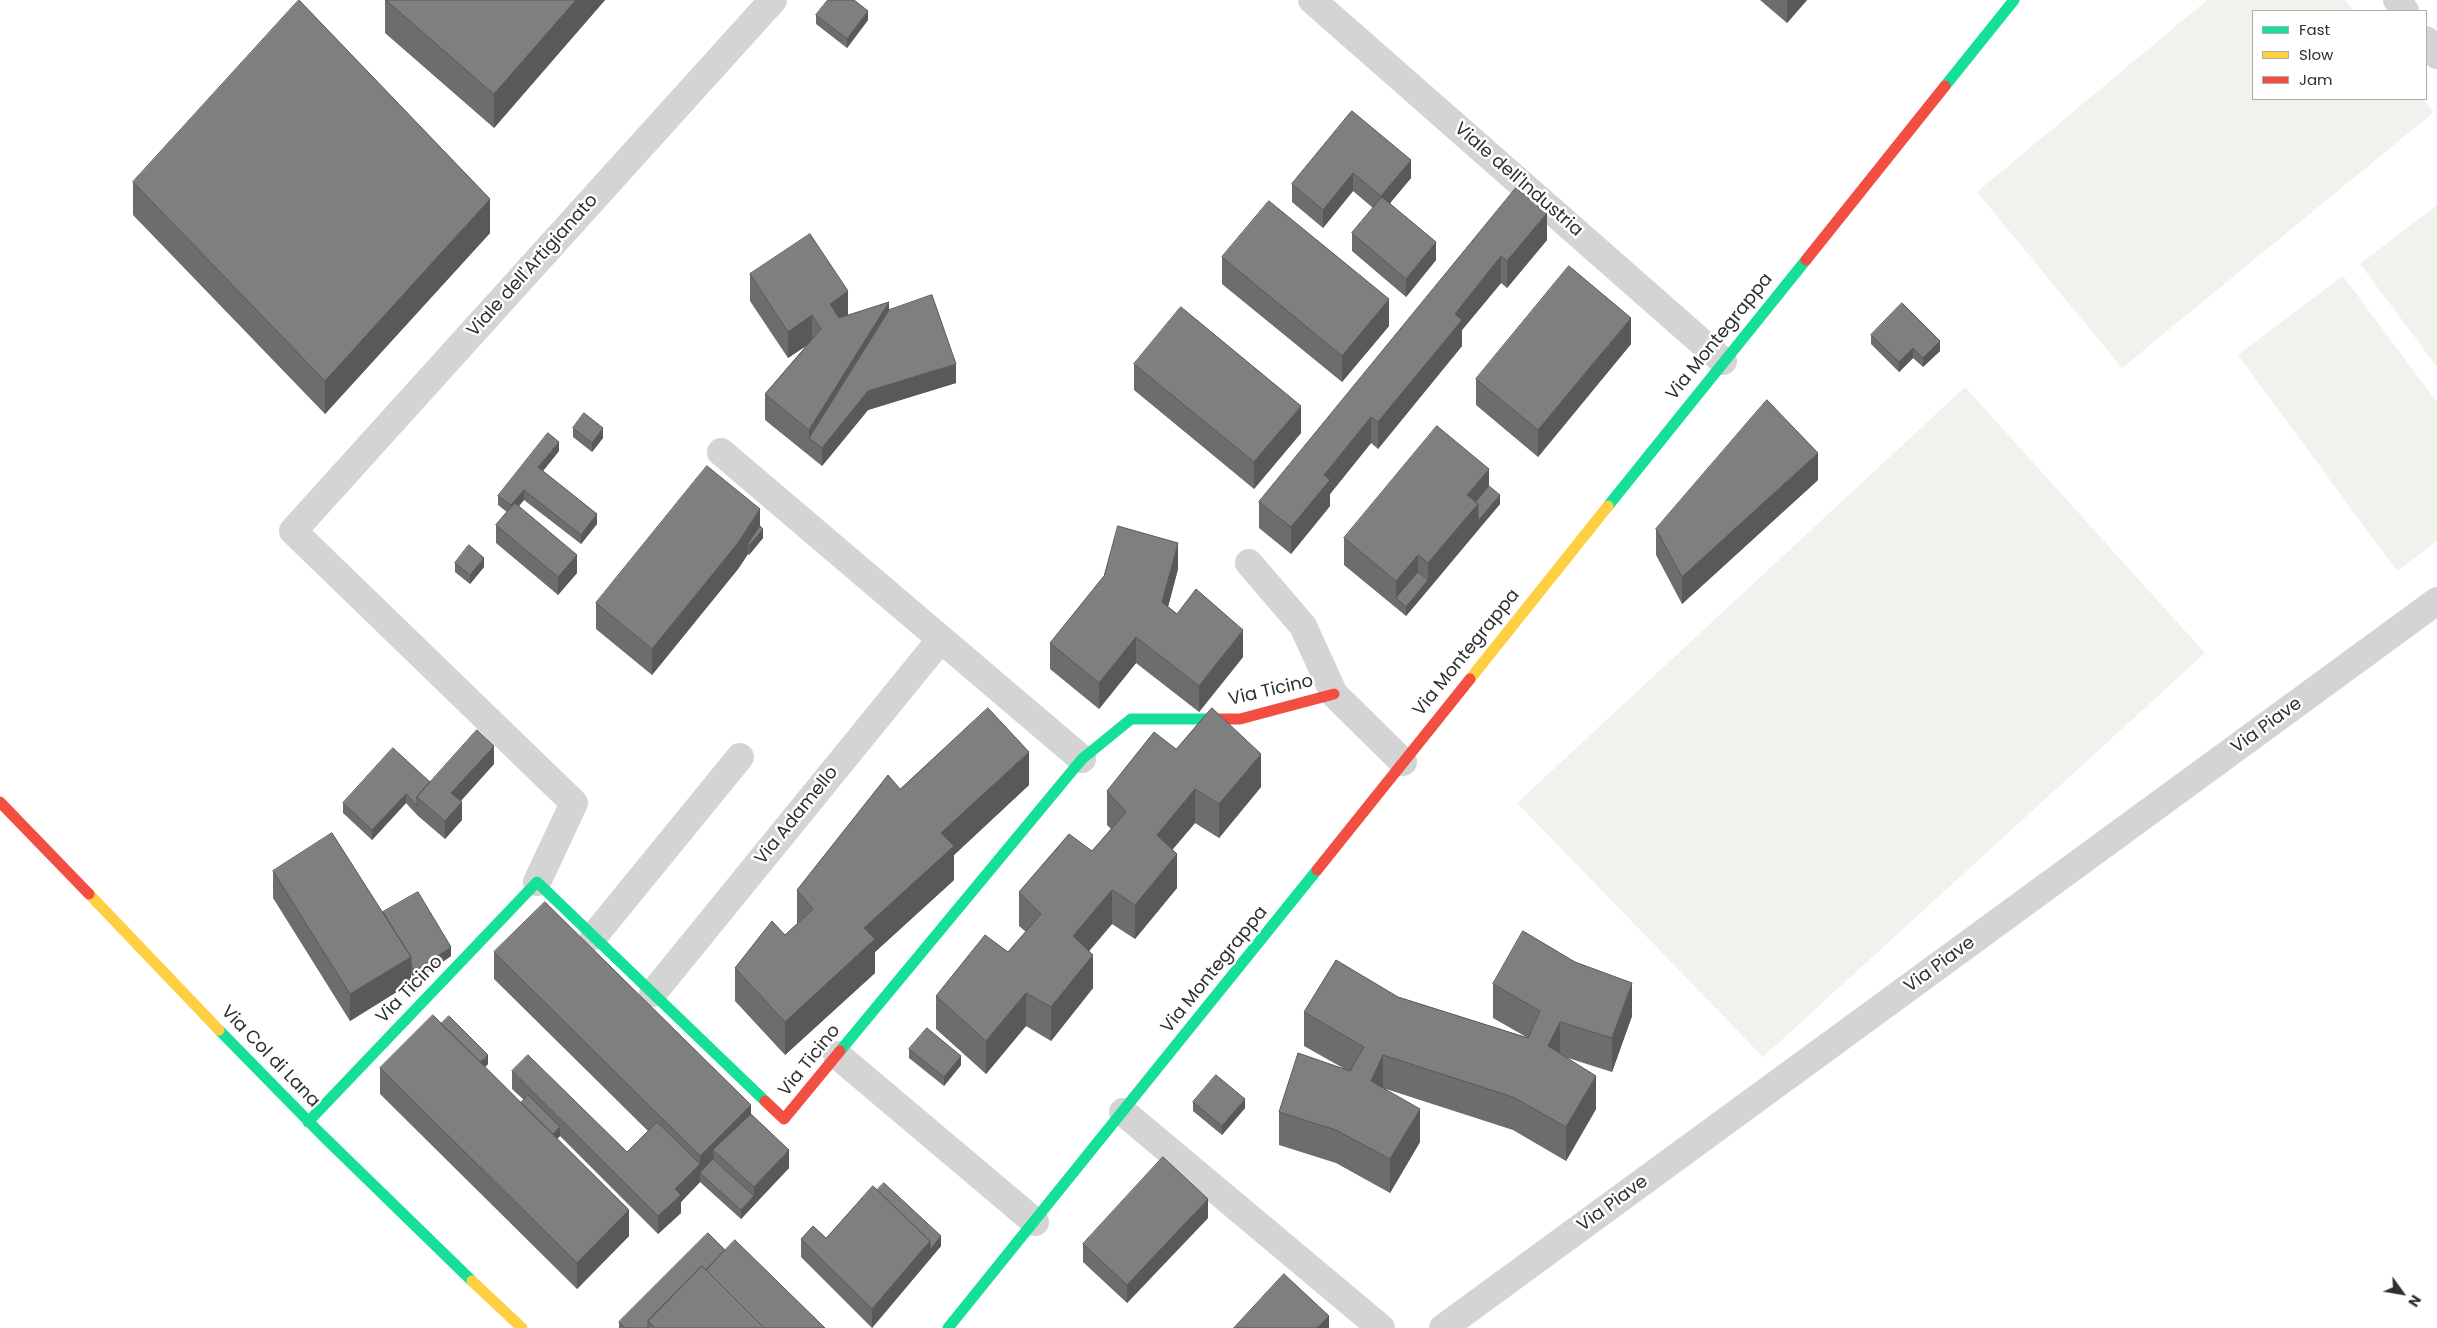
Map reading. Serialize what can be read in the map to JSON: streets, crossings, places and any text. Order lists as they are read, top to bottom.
{
  "streets": {
    "street": [
      "Viale dell'Industria",
      "Viale dell'Artigianato",
      "Via Montegrappa",
      "Via Ticino",
      "Via Piave",
      "Via Adamello",
      "Via Col di Lana"
    ]
  },
  "crossings": [
    ["Viale dell'Industria", "Via Montegrappa"],
    ["Viale dell'Artigianato", "Via Ticino"],
    ["Via Ticino", "Via Adamello"],
    ["Via Ticino", "Via Col di Lana"]
  ],
  "legend": ["Fast", "Slow", "Jam"],
  "north": "bottom right"
}
